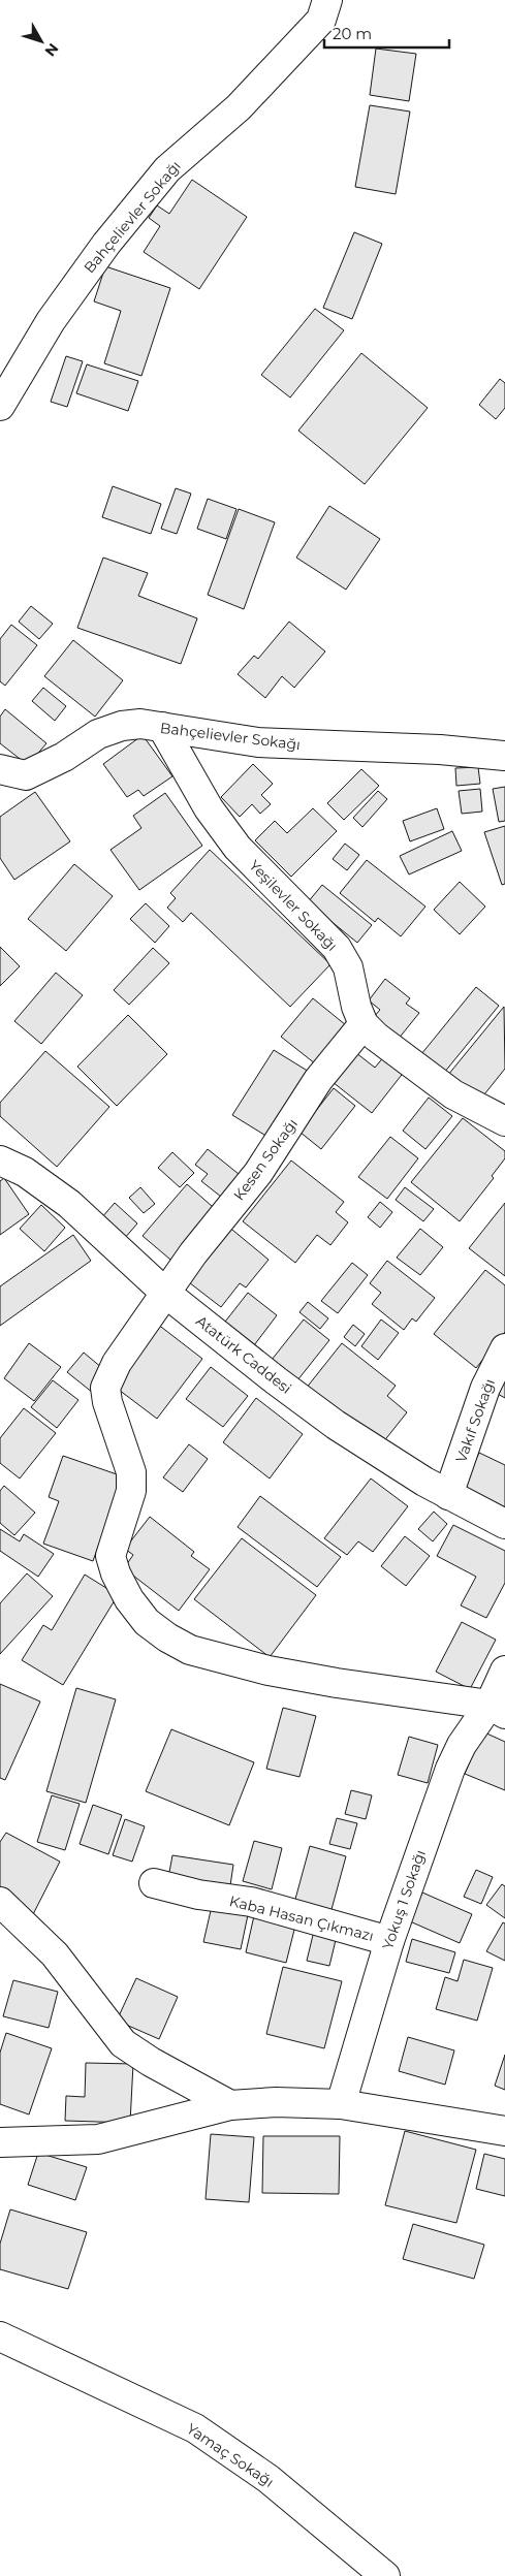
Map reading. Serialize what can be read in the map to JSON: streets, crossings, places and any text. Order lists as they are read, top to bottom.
{
  "streets": {
    "street": [
      "Bahçelievler Sokağı",
      "Yeşilevler Sokağı",
      "Kesen Sokağı",
      "Atatürk Caddesi",
      "Vakıf Sokağı",
      "Yokuş 1 Sokağı",
      "Kaba Hasan Çıkmazı",
      "Yamaç Sokağı"
    ]
  },
  "crossings": [
    ["Bahçelievler Sokağı", "Yeşilevler Sokağı"],
    ["Yeşilevler Sokağı", "Kesen Sokağı"],
    ["Kesen Sokağı", "Atatürk Caddesi"],
    ["Kesen Sokağı", "Yokuş 1 Sokağı"],
    ["Atatürk Caddesi", "Vakıf Sokağı"],
    ["Yokuş 1 Sokağı", "Kaba Hasan Çıkmazı"]
  ],
  "scale_bar": "20 m",
  "north": "bottom right"
}
